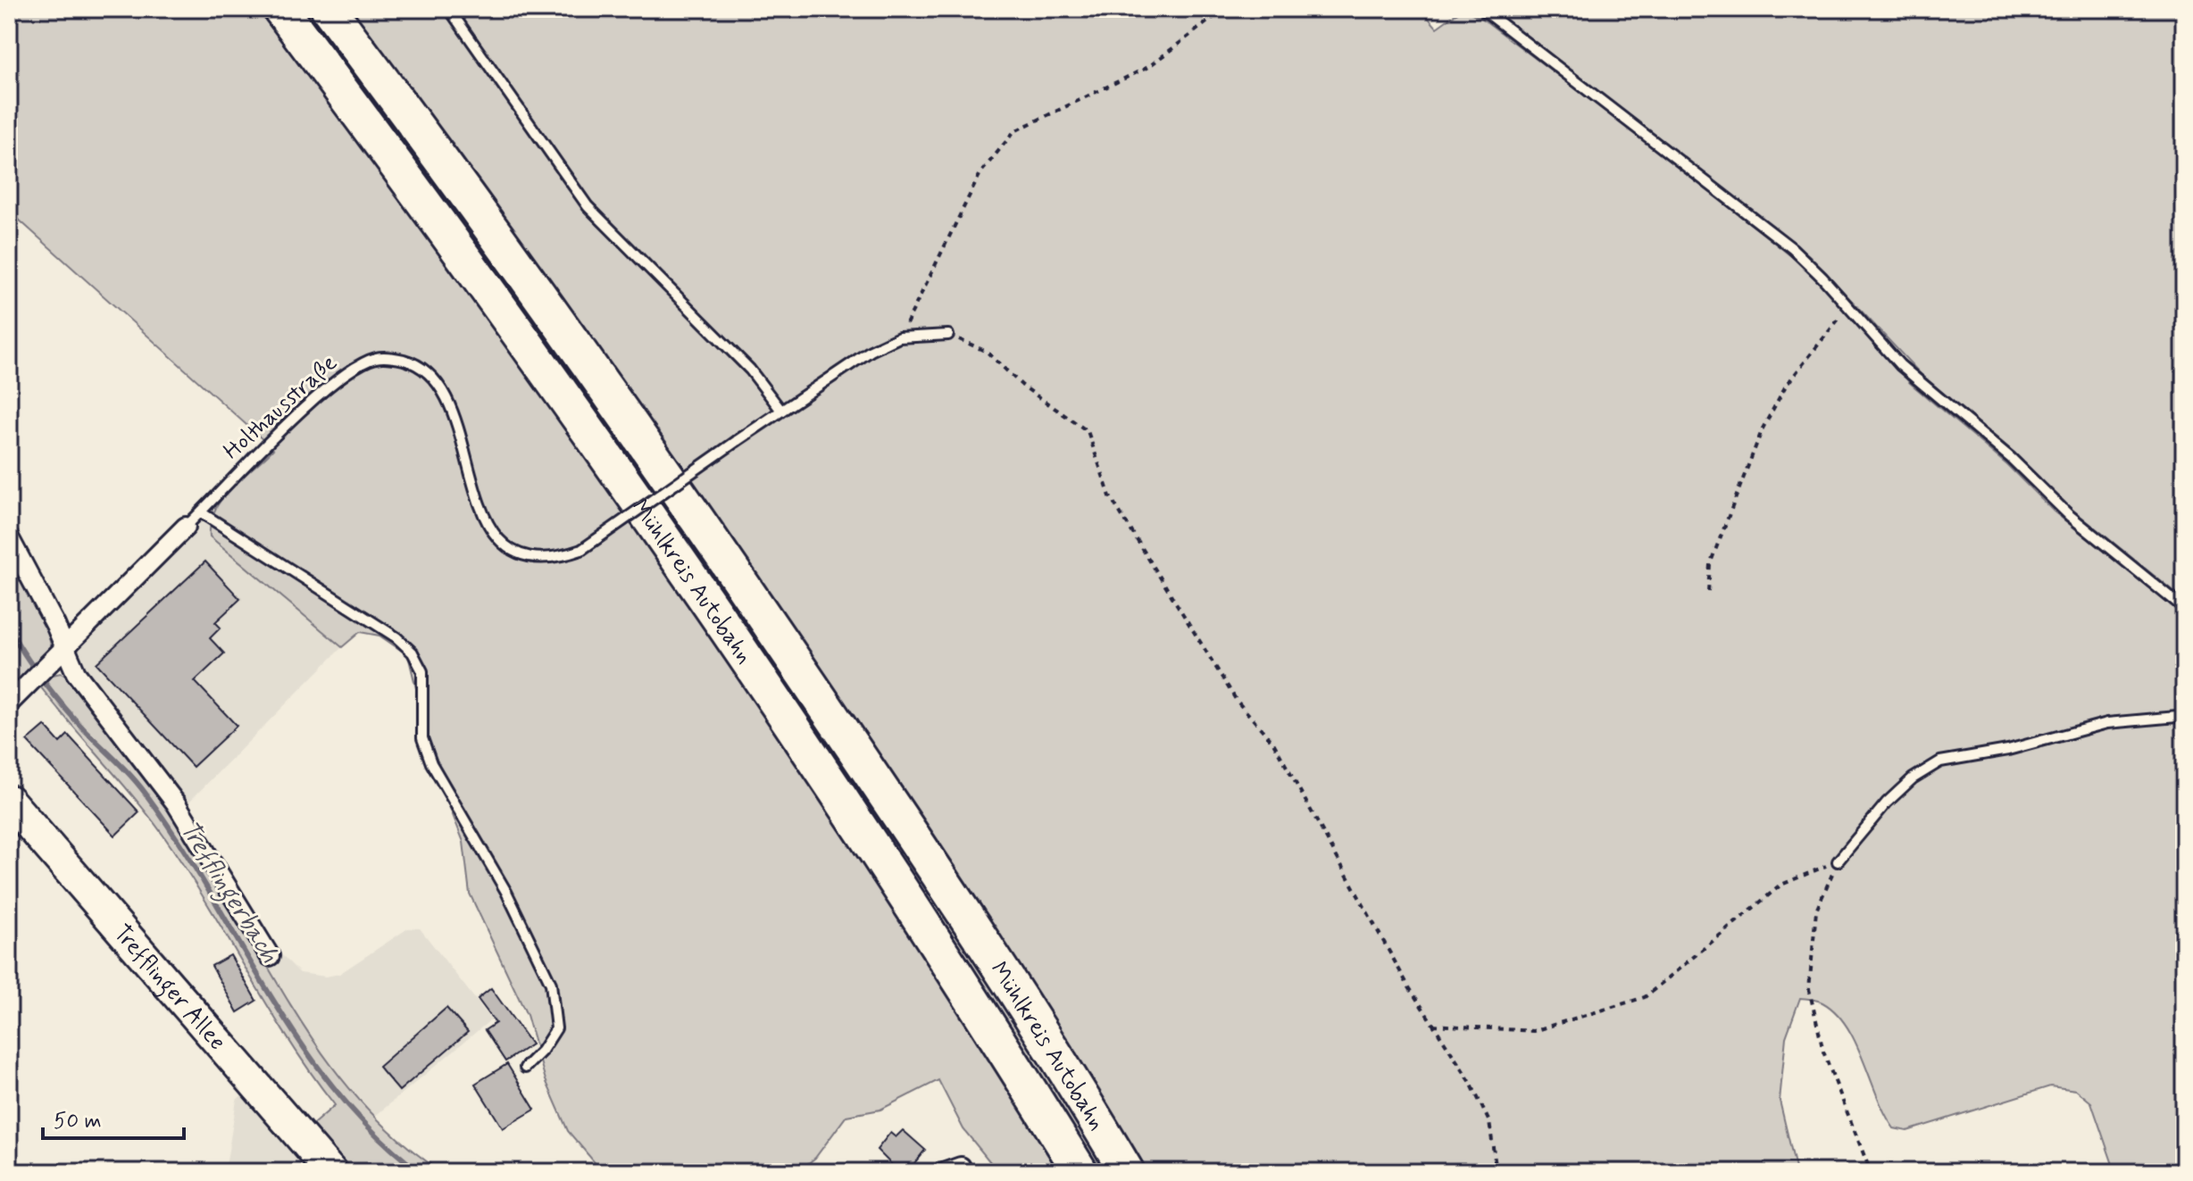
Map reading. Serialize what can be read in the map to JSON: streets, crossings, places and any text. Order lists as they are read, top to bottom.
{
  "streets": {
    "highway": ["Mühlkreis Autobahn"],
    "main road": ["Trefflinger Allee"],
    "street": ["Holthausstraße"]
  },
  "water": ["Trefflingerbach"],
  "scale_bar": "50 m"
}
